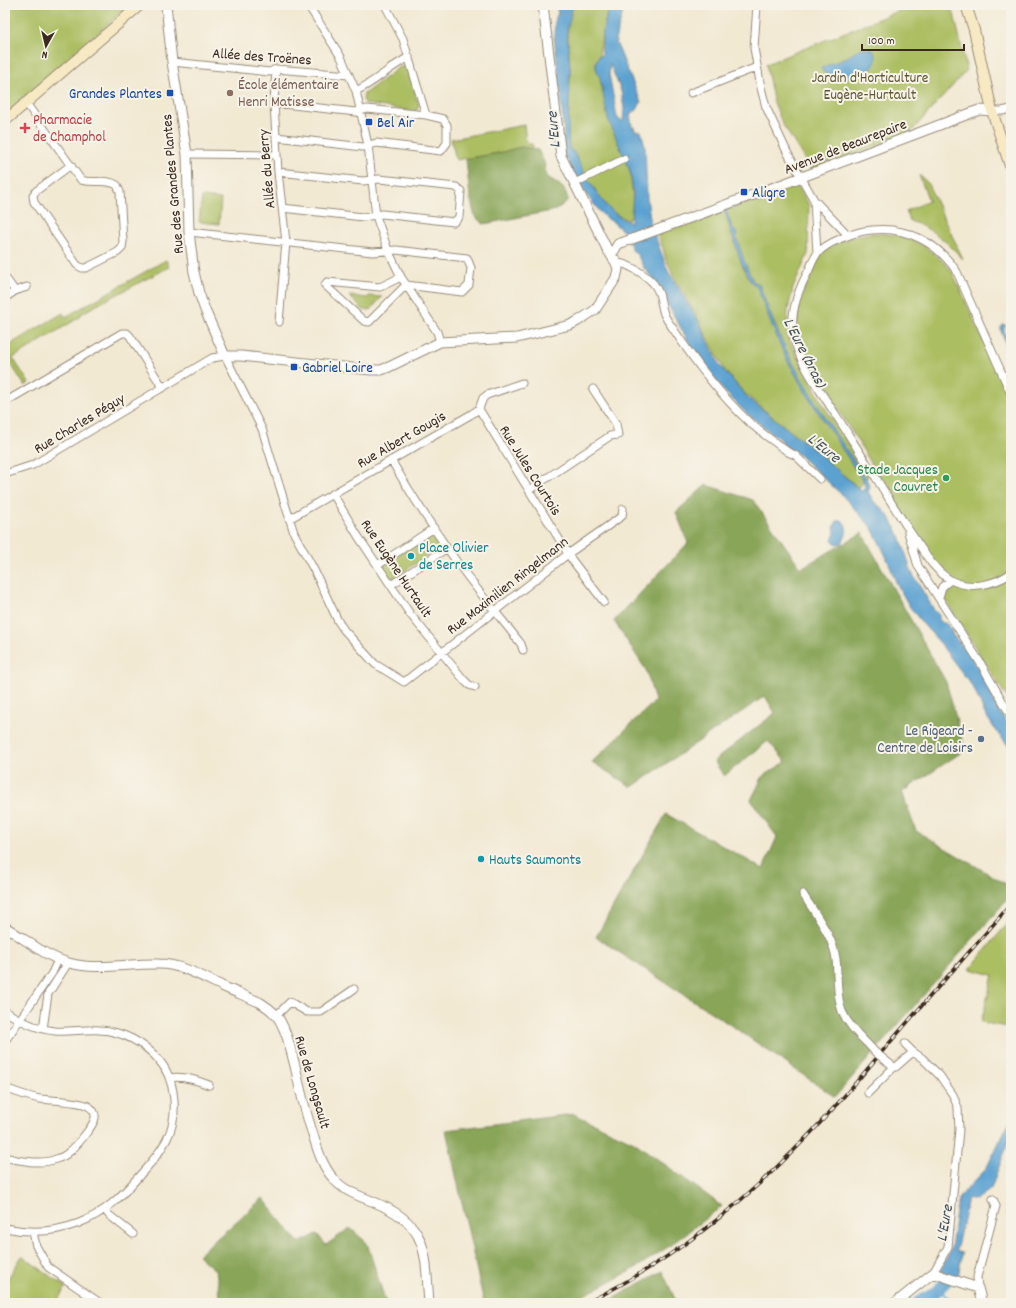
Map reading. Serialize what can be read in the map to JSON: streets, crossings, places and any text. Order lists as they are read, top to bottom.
{
  "streets": {
    "street": [
      "Allée des Troënes",
      "Avenue de Beaurepaire",
      "Allée du Berry",
      "Rue des Grandes Plantes",
      "Rue Charles Péguy",
      "Rue Albert Gougis",
      "Rue Jules Courtois",
      "Rue Eugène Hurtault",
      "Rue Maximilien Ringelmann",
      "Rue de Longsault"
    ]
  },
  "crossings": [
    ["Allée des Troënes", "Allée du Berry"],
    ["Allée des Troënes", "Rue des Grandes Plantes"],
    ["Rue des Grandes Plantes", "Rue Charles Péguy"],
    ["Rue Albert Gougis", "Rue Jules Courtois"],
    ["Rue Albert Gougis", "Rue Eugène Hurtault"],
    ["Rue Albert Gougis", "Rue Maximilien Ringelmann"],
    ["Rue Jules Courtois", "Rue Maximilien Ringelmann"],
    ["Rue Eugène Hurtault", "Rue Maximilien Ringelmann"]
  ],
  "water": ["L'Eure", "L'Eure (bras)"],
  "parks": ["Jardin d'Horticulture Eugène-Hurtault"],
  "places": {
    "transit": [
      "Grandes Plantes",
      "Bel Air",
      "Aligre",
      "Gabriel Loire"
    ],
    "other": [
      "École élémentaire Henri Matisse",
      "Stade Jacques Couvret",
      "Place Olivier de Serres",
      "Le Rigeard - Centre de Loisirs",
      "Hauts Saumonts"
    ],
    "health": ["Pharmacie de Champhol"]
  },
  "scale_bar": "100 m",
  "north": "bottom"
}
